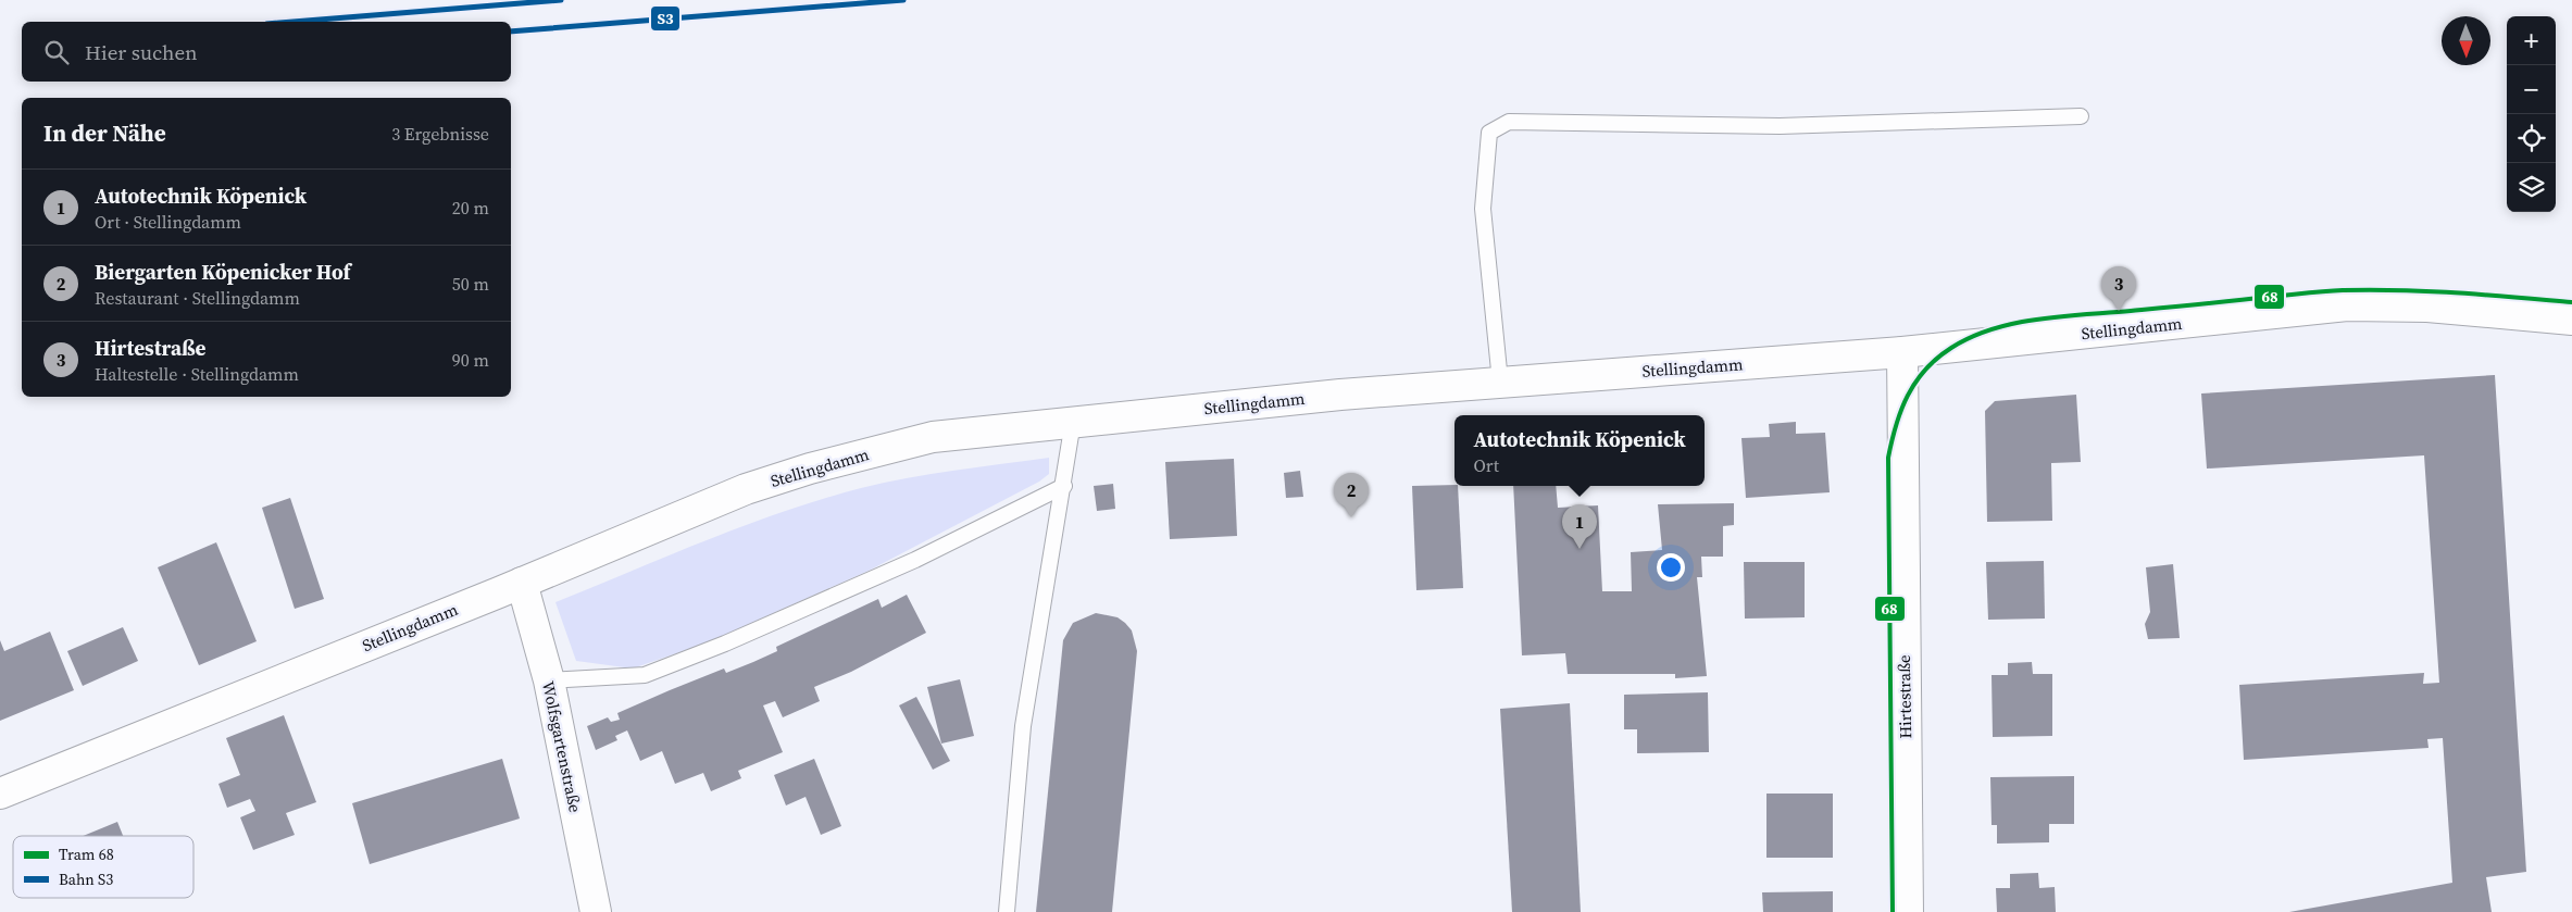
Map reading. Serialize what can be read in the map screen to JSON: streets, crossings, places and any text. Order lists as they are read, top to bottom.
{
  "streets": {
    "street": ["Stellingdamm", "Hirtestraße", "Wolfsgartenstraße"]
  },
  "crossings": [
    ["Stellingdamm", "Hirtestraße"],
    ["Stellingdamm", "Wolfsgartenstraße"]
  ],
  "lines": ["rail line S3", "tram line 68"],
  "legend": ["Tram 68", "Bahn S3"],
  "north": "bottom",
  "page": {
    "map_buttons": ["+", "−"],
    "search": "Hier suchen",
    "heading": ["In der Nähe", "3 Ergebnisse"],
    "list": [
      {
        "mark": "1",
        "name": "Autotechnik Köpenick",
        "note": "Ort · Stellingdamm",
        "value": "20 m"
      },
      {
        "mark": "2",
        "name": "Biergarten Köpenicker Hof",
        "note": "Restaurant · Stellingdamm",
        "value": "50 m"
      },
      {
        "mark": "3",
        "name": "Hirtestraße",
        "note": "Haltestelle · Stellingdamm",
        "value": "90 m"
      }
    ],
    "pins": ["3", "2", "1"],
    "popup": ["Autotechnik Köpenick", "Ort"]
  }
}
